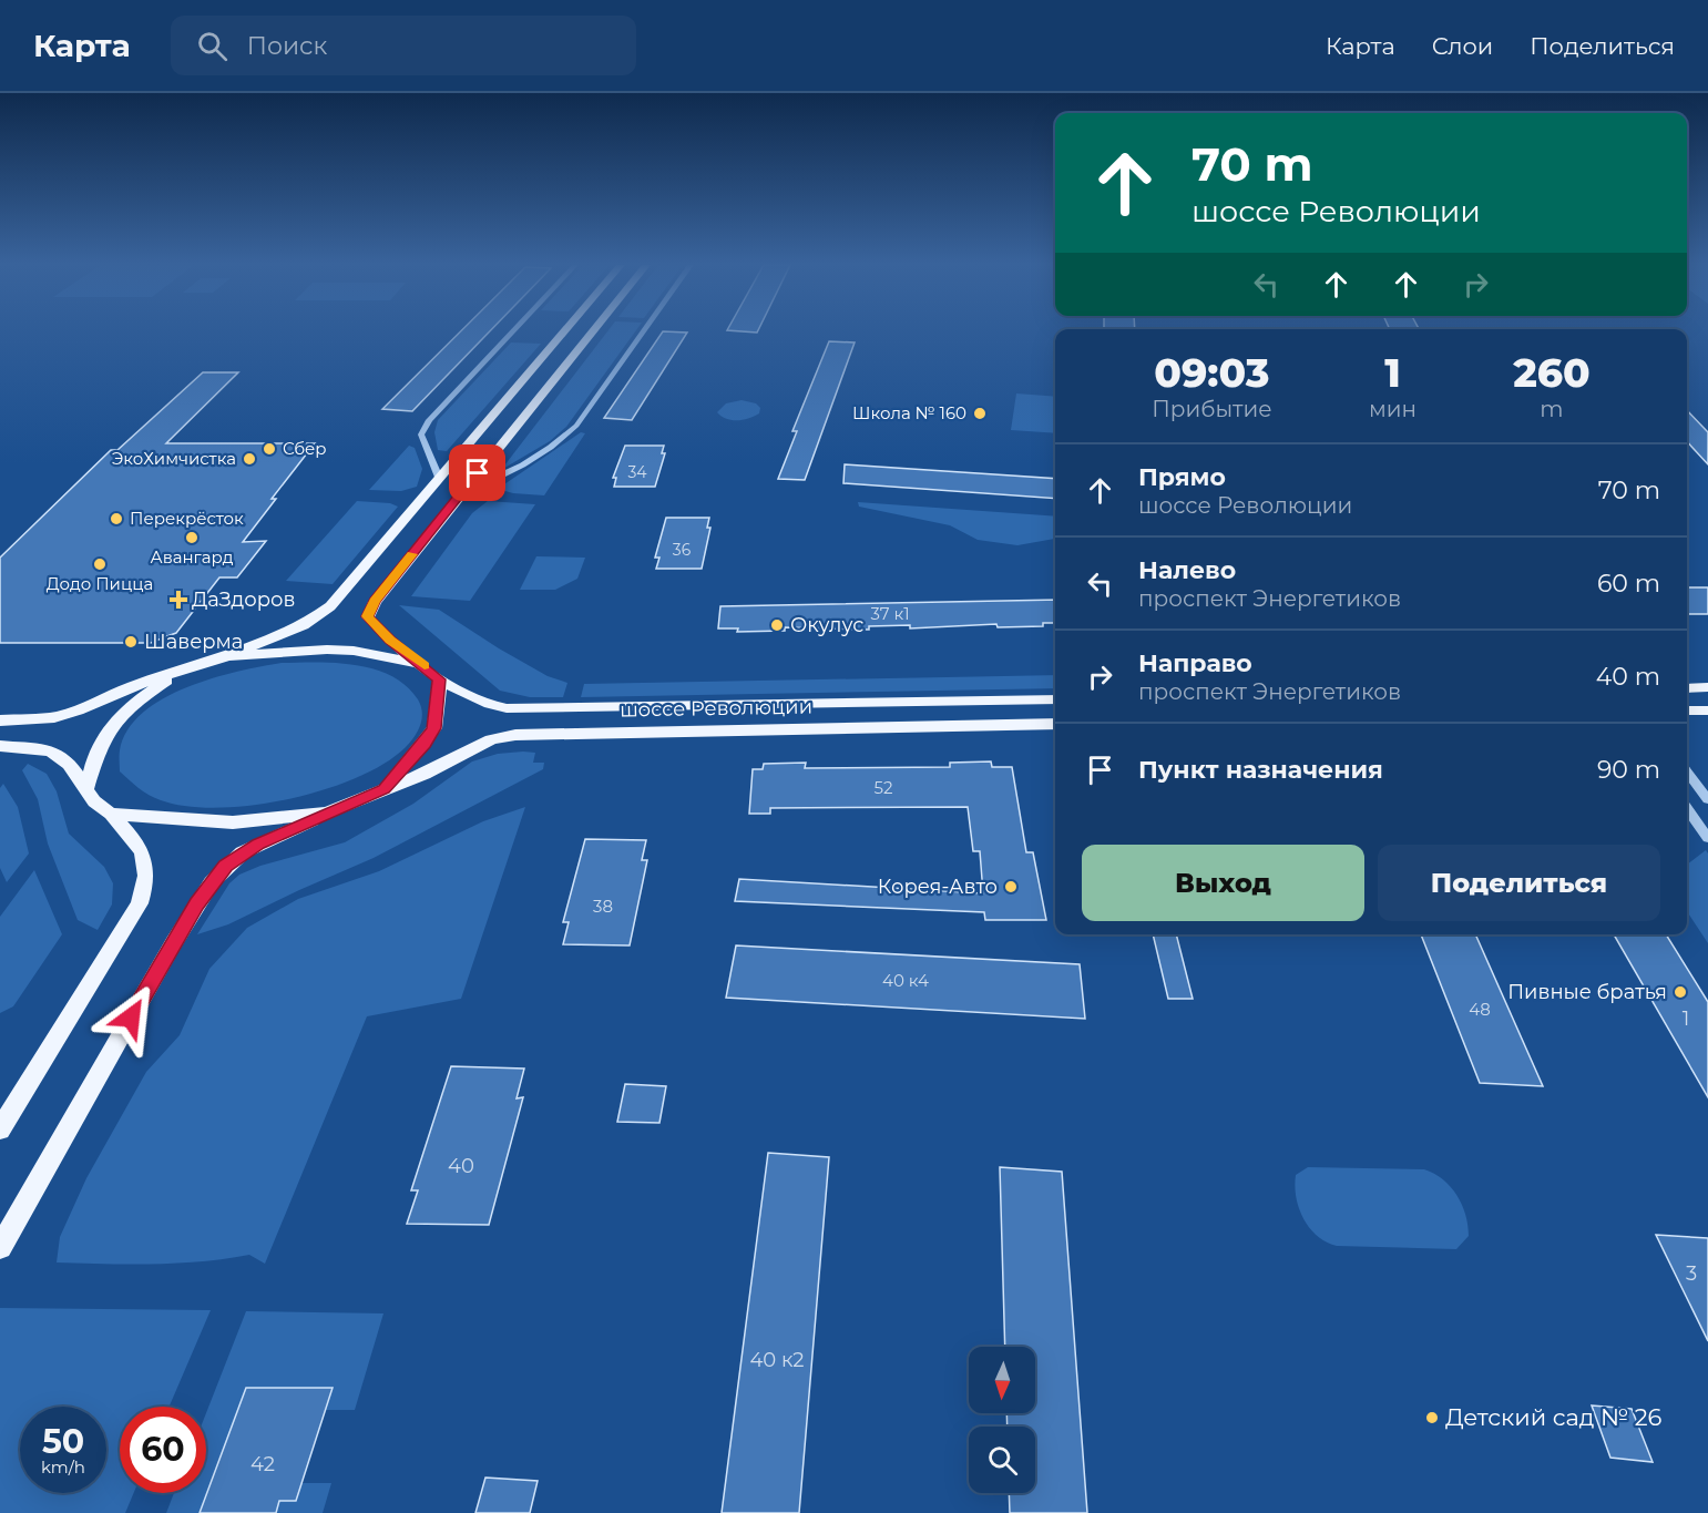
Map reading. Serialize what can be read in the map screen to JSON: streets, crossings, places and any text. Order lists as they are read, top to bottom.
{
  "streets": {
    "main road": ["шоссе Революции"]
  },
  "places": {
    "other": [
      "Школа № 160",
      "Сбер",
      "ЭкоХимчистка",
      "Перекрёсток",
      "Авангард",
      "Додо Пицца",
      "Окулус",
      "Шаверма",
      "Корея-Авто",
      "Пивные братья",
      "Детский сад № 26"
    ],
    "health": ["ДаЗдоров"]
  },
  "house_numbers": [
    "34",
    "36",
    "37 к1",
    "52",
    "38",
    "40 к4",
    "48",
    "1",
    "40",
    "3",
    "40 к2",
    "42"
  ],
  "north": "bottom",
  "page": {
    "header": "Карта",
    "search": "Поиск",
    "nav": ["Карта", "Слои", "Поделиться"],
    "turn": ["70 m", "шоссе Революции"],
    "eta": [
      "09:03",
      "Прибытие",
      "1",
      "мин",
      "260",
      "m"
    ],
    "list": [
      {
        "name": "Прямо",
        "note": "шоссе Революции",
        "value": "70 m"
      },
      {
        "name": "Налево",
        "note": "проспект Энергетиков",
        "value": "60 m"
      },
      {
        "name": "Направо",
        "note": "проспект Энергетиков",
        "value": "40 m"
      },
      {
        "name": "Пункт назначения",
        "value": "90 m"
      }
    ],
    "buttons": ["Выход", "Поделиться"],
    "speed": "50 km/h",
    "limit": "60"
  }
}
